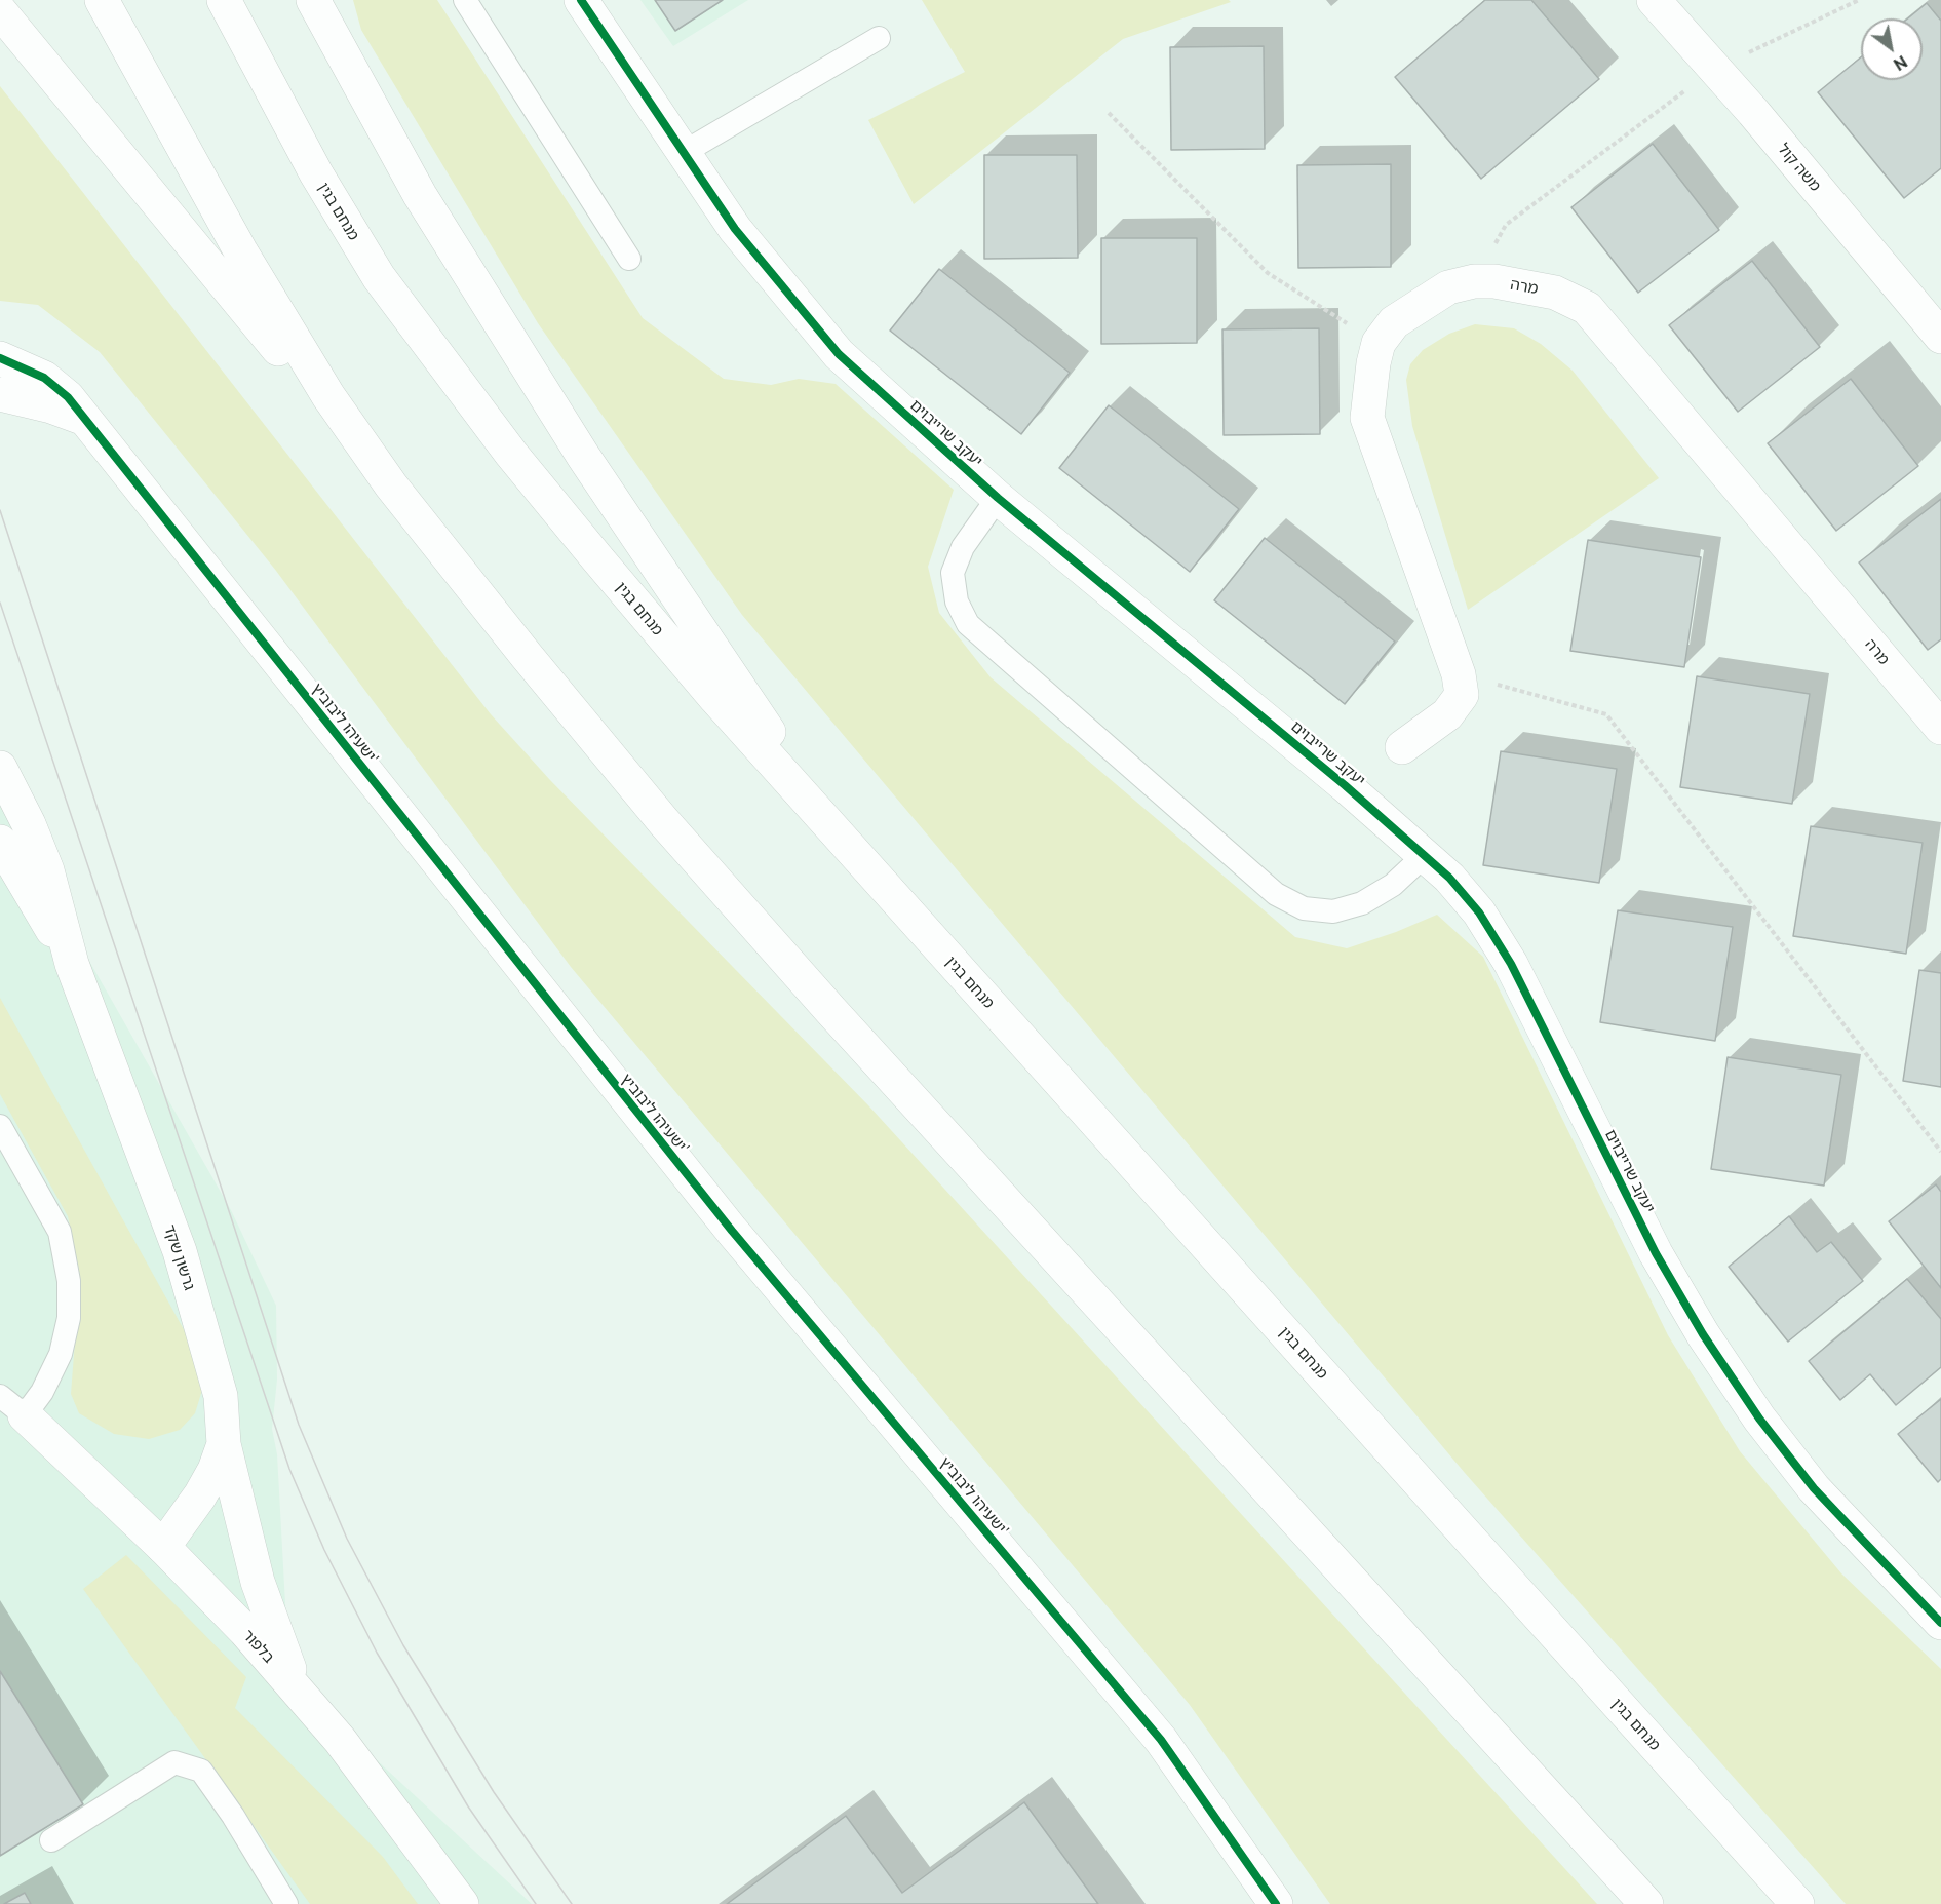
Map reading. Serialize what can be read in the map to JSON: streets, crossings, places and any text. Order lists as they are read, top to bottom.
{
  "streets": {
    "main road": [
      "משה קול",
      "מנחם בגין",
      "מרה",
      "יעקב שרייבוים",
      "ישעיהו ליבוביץ'",
      "גרשון שקד",
      "בלפור"
    ]
  },
  "crossings": [
    ["גרשון שקד", "בלפור"]
  ],
  "north": "bottom right"
}
